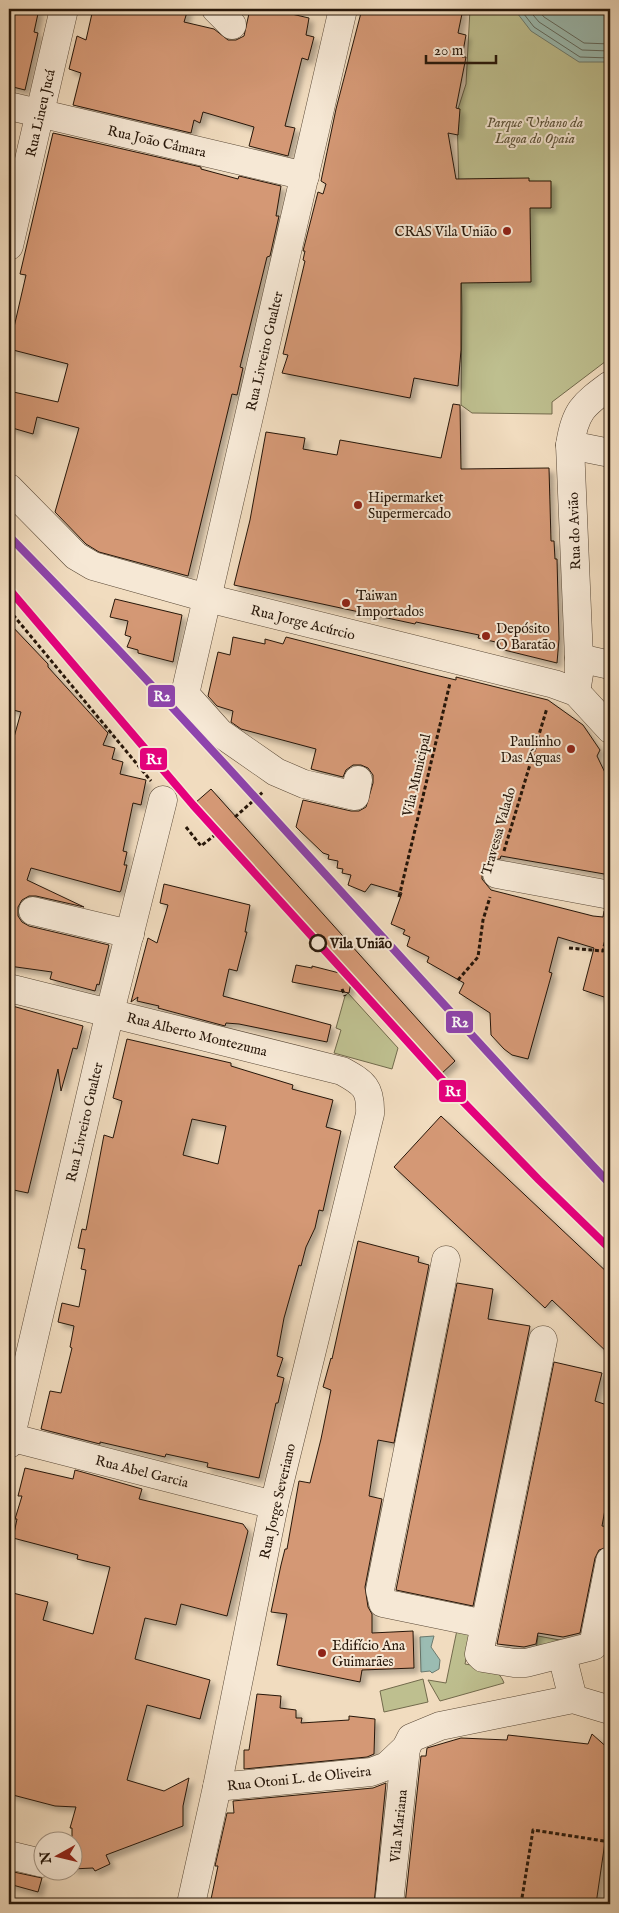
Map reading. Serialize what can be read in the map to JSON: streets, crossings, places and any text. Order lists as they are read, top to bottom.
{
  "streets": {
    "street": [
      "Rua Lineu Jucá",
      "Rua João Câmara",
      "Rua Livreiro Gualter",
      "Rua do Avião",
      "Rua Jorge Acúrcio",
      "Rua Alberto Montezuma",
      "Rua Abel Garcia",
      "Rua Jorge Severiano",
      "Rua Otoni L. de Oliveira",
      "Vila Mariana"
    ],
    "path": ["Vila Municipal", "Travessa Valado"]
  },
  "crossings": [
    ["Rua Lineu Jucá", "Rua João Câmara"],
    ["Rua João Câmara", "Rua Livreiro Gualter"],
    ["Rua Livreiro Gualter", "Rua Jorge Acúrcio"],
    ["Rua Livreiro Gualter", "Rua Alberto Montezuma"],
    ["Rua Livreiro Gualter", "Rua Abel Garcia"],
    ["Rua do Avião", "Rua Jorge Acúrcio"],
    ["Rua do Avião", "Travessa Valado"],
    ["Rua Jorge Acúrcio", "Vila Municipal"],
    ["Rua Jorge Acúrcio", "Travessa Valado"],
    ["Rua Alberto Montezuma", "Rua Jorge Severiano"],
    ["Rua Abel Garcia", "Rua Jorge Severiano"],
    ["Rua Jorge Severiano", "Rua Otoni L. de Oliveira"],
    ["Rua Otoni L. de Oliveira", "Vila Mariana"]
  ],
  "parks": ["Parque Urbano da Lagoa do Opaia"],
  "places": [
    "CRAS Vila União",
    "Hipermarket Supermercado",
    "Taiwan Importados",
    "Depósito O Baratão",
    "Paulinho Das Águas",
    "Vila União",
    "Edifício Ana Guimarães"
  ],
  "lines": ["transit line R2", "transit line R1"],
  "scale_bar": "20 m",
  "north": "left"
}
